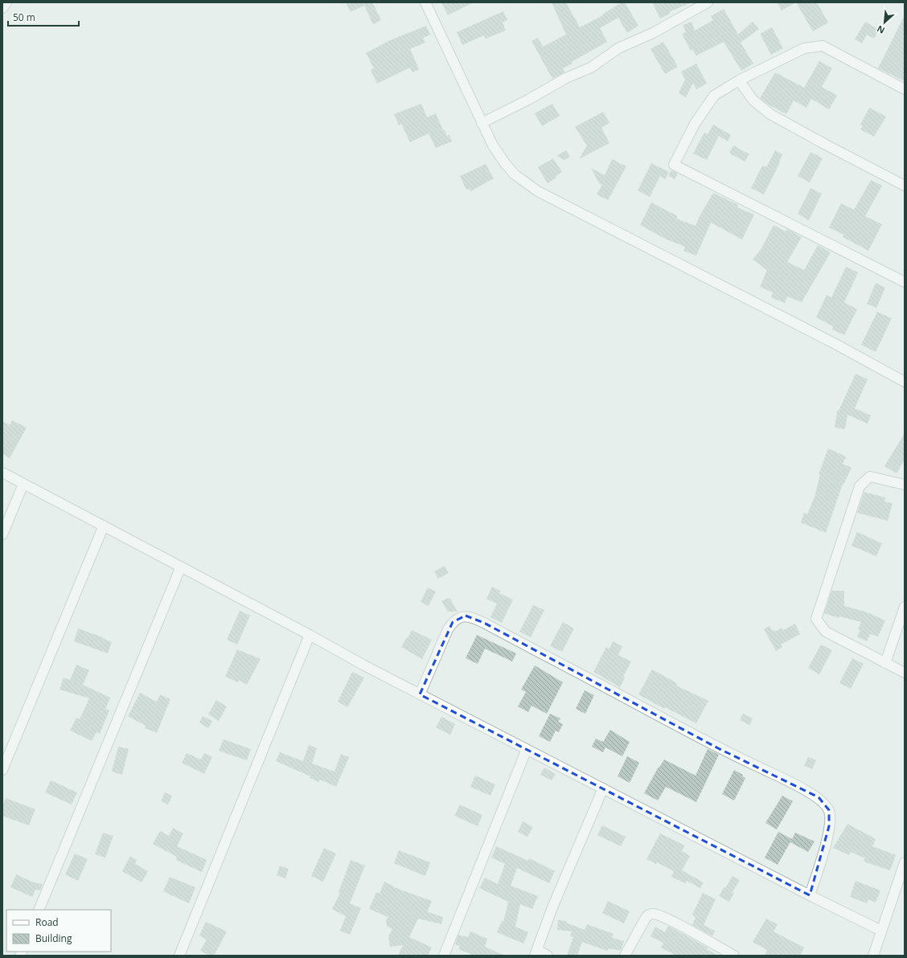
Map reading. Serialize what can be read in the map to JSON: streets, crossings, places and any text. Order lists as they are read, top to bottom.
{
  "legend": ["Road", "Building"],
  "scale_bar": "50 m",
  "north": "bottom left"
}
